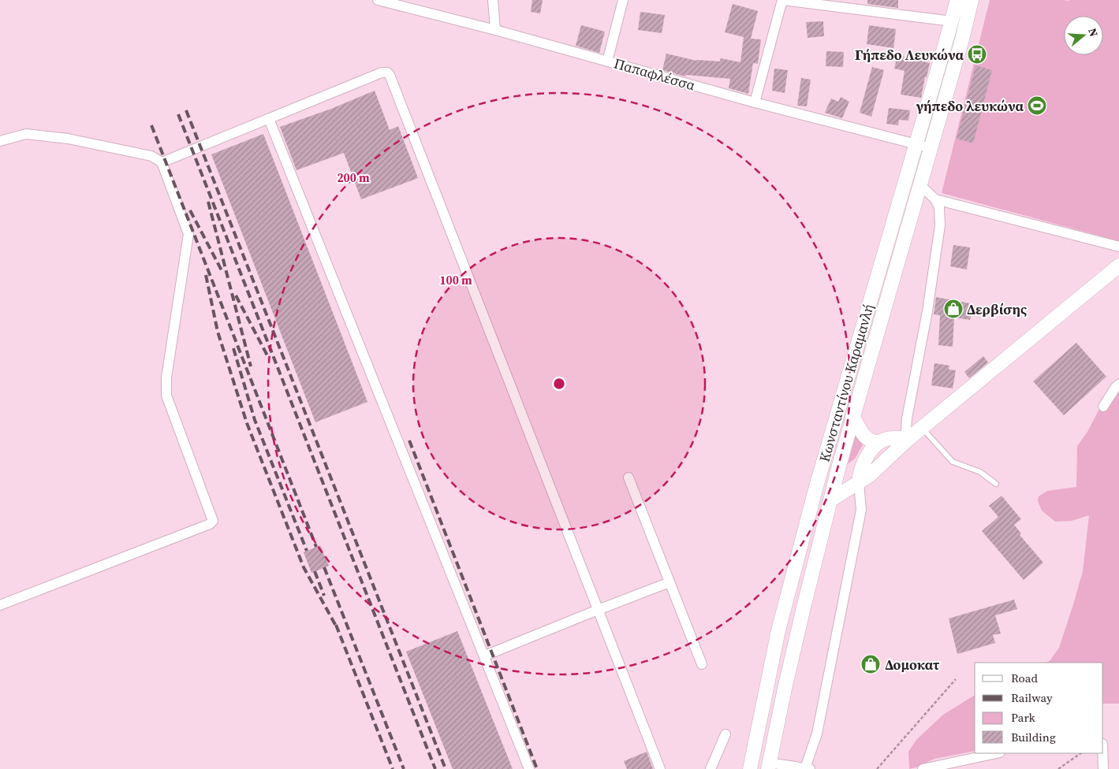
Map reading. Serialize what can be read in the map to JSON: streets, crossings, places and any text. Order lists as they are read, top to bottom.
{
  "streets": {
    "main road": ["Κωνσταντίνου Καραμανλή"],
    "street": ["Παπαφλέσσα"]
  },
  "crossings": [
    ["Παπαφλέσσα", "Κωνσταντίνου Καραμανλή"]
  ],
  "places": {
    "bus stop": ["Γήπεδο Λευκώνα"],
    "sports": ["γήπεδο λευκώνα"],
    "shop": ["Δερβίσης", "Δομοκατ"]
  },
  "legend": [
    "Road",
    "Railway",
    "Park",
    "Building"
  ],
  "north": "right",
  "rings": ["200 m", "100 m"]
}
